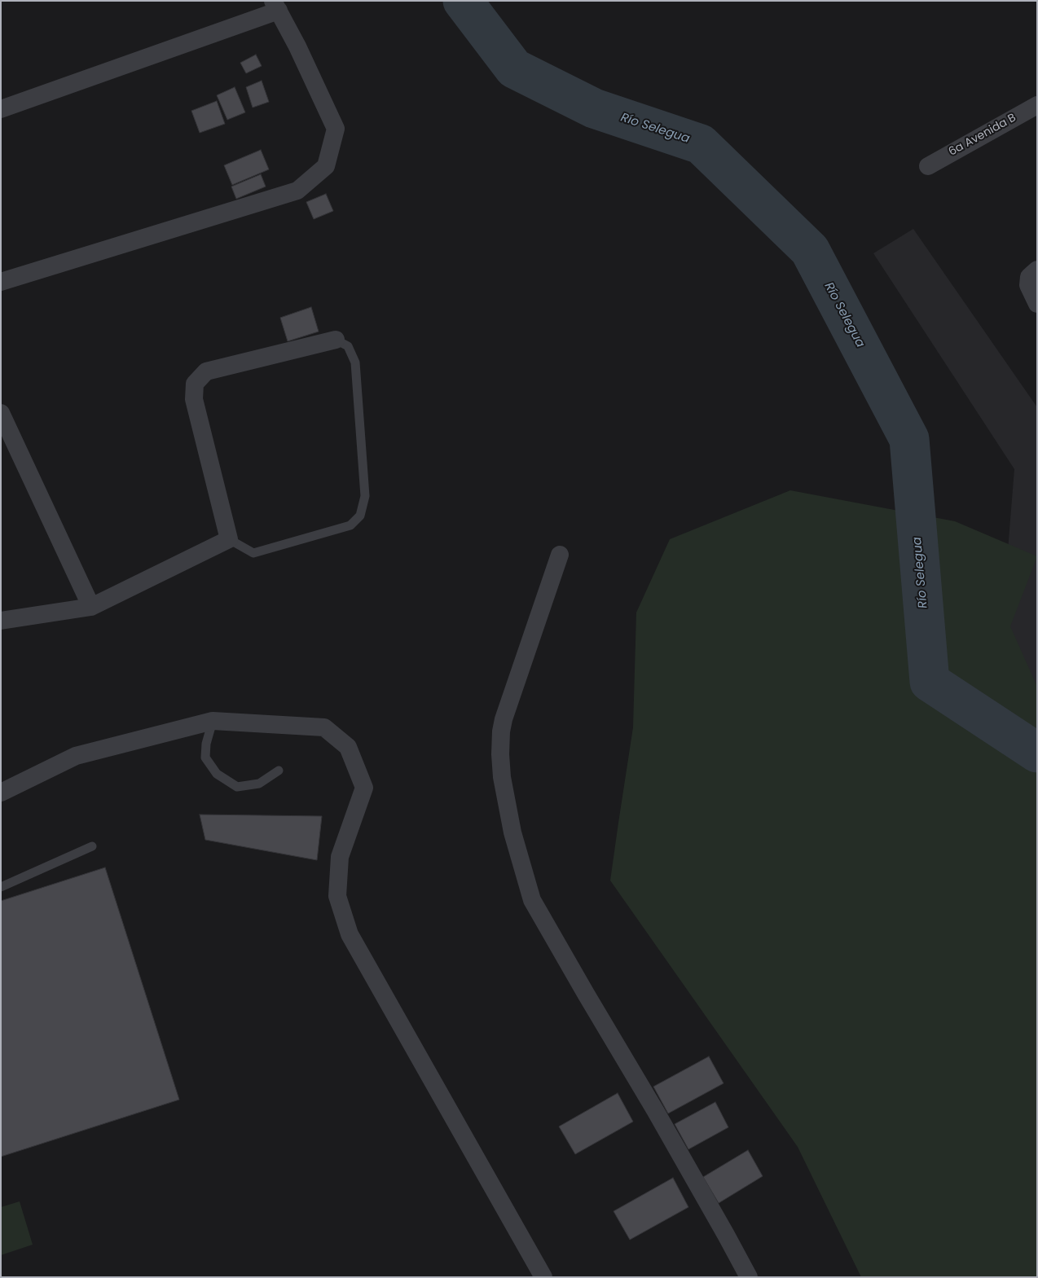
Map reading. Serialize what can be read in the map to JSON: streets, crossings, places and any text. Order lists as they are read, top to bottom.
{
  "streets": {
    "street": ["6a Avenida B"]
  },
  "water": ["Río Selegua"]
}
